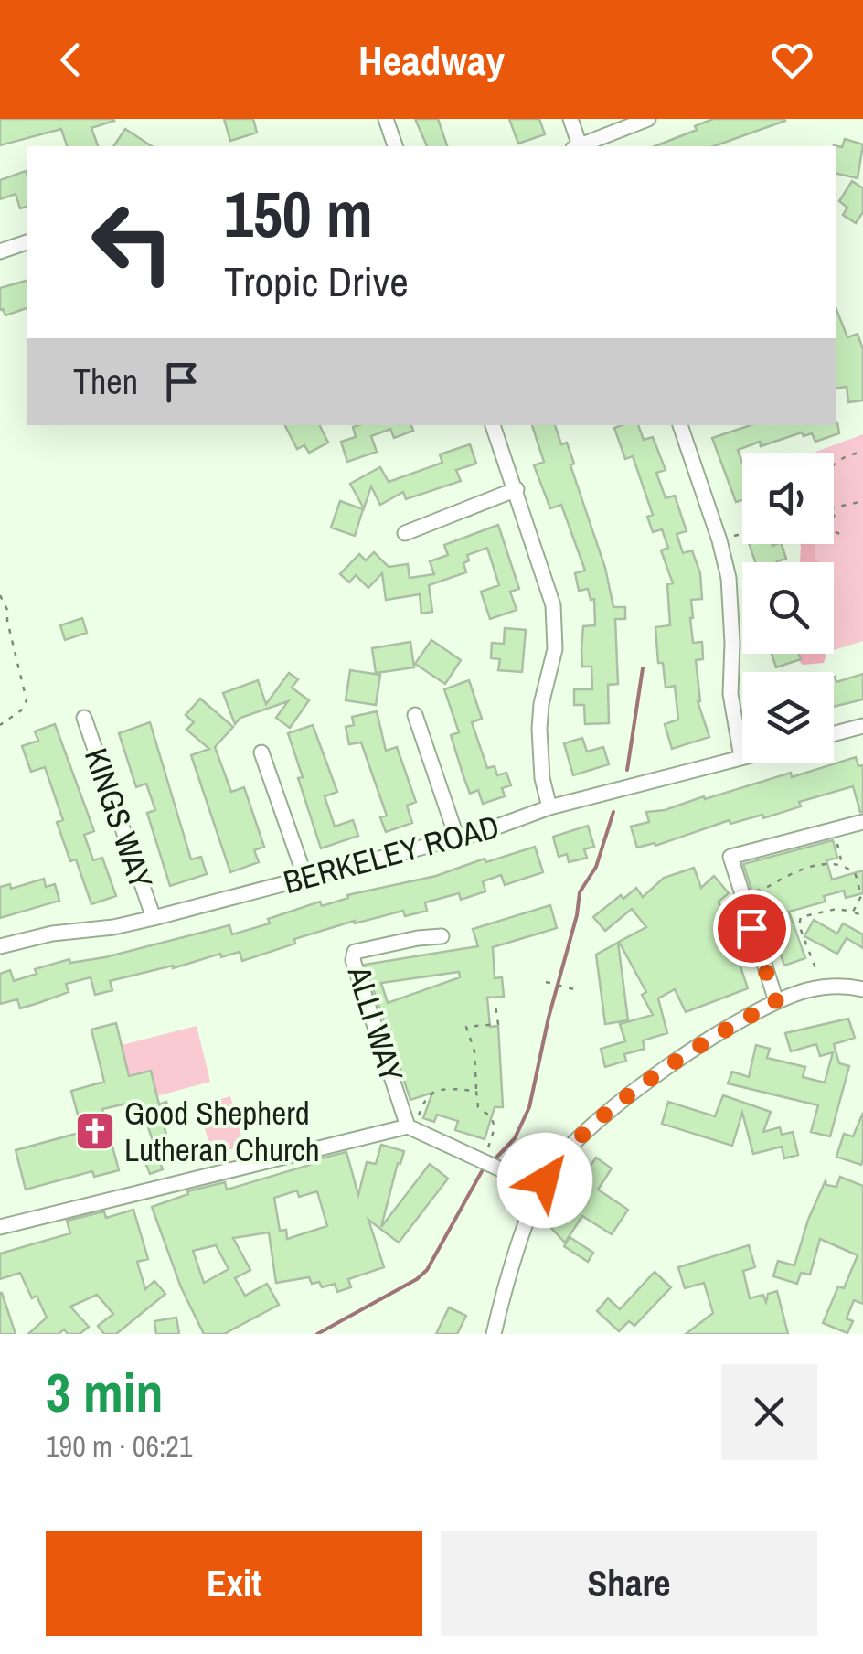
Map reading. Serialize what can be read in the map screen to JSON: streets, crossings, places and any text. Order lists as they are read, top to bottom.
{
  "streets": {
    "street": ["KINGS WAY", "BERKELEY ROAD", "ALLI WAY"]
  },
  "crossings": [
    ["KINGS WAY", "BERKELEY ROAD"]
  ],
  "places": {
    "church": ["Good Shepherd Lutheran Church"]
  },
  "page": {
    "header": "Headway",
    "turn": ["150 m", "Tropic Drive"],
    "then": "Then",
    "heading": ["3 min", "190 m · 06:21"],
    "buttons": ["Exit", "Share"]
  }
}
